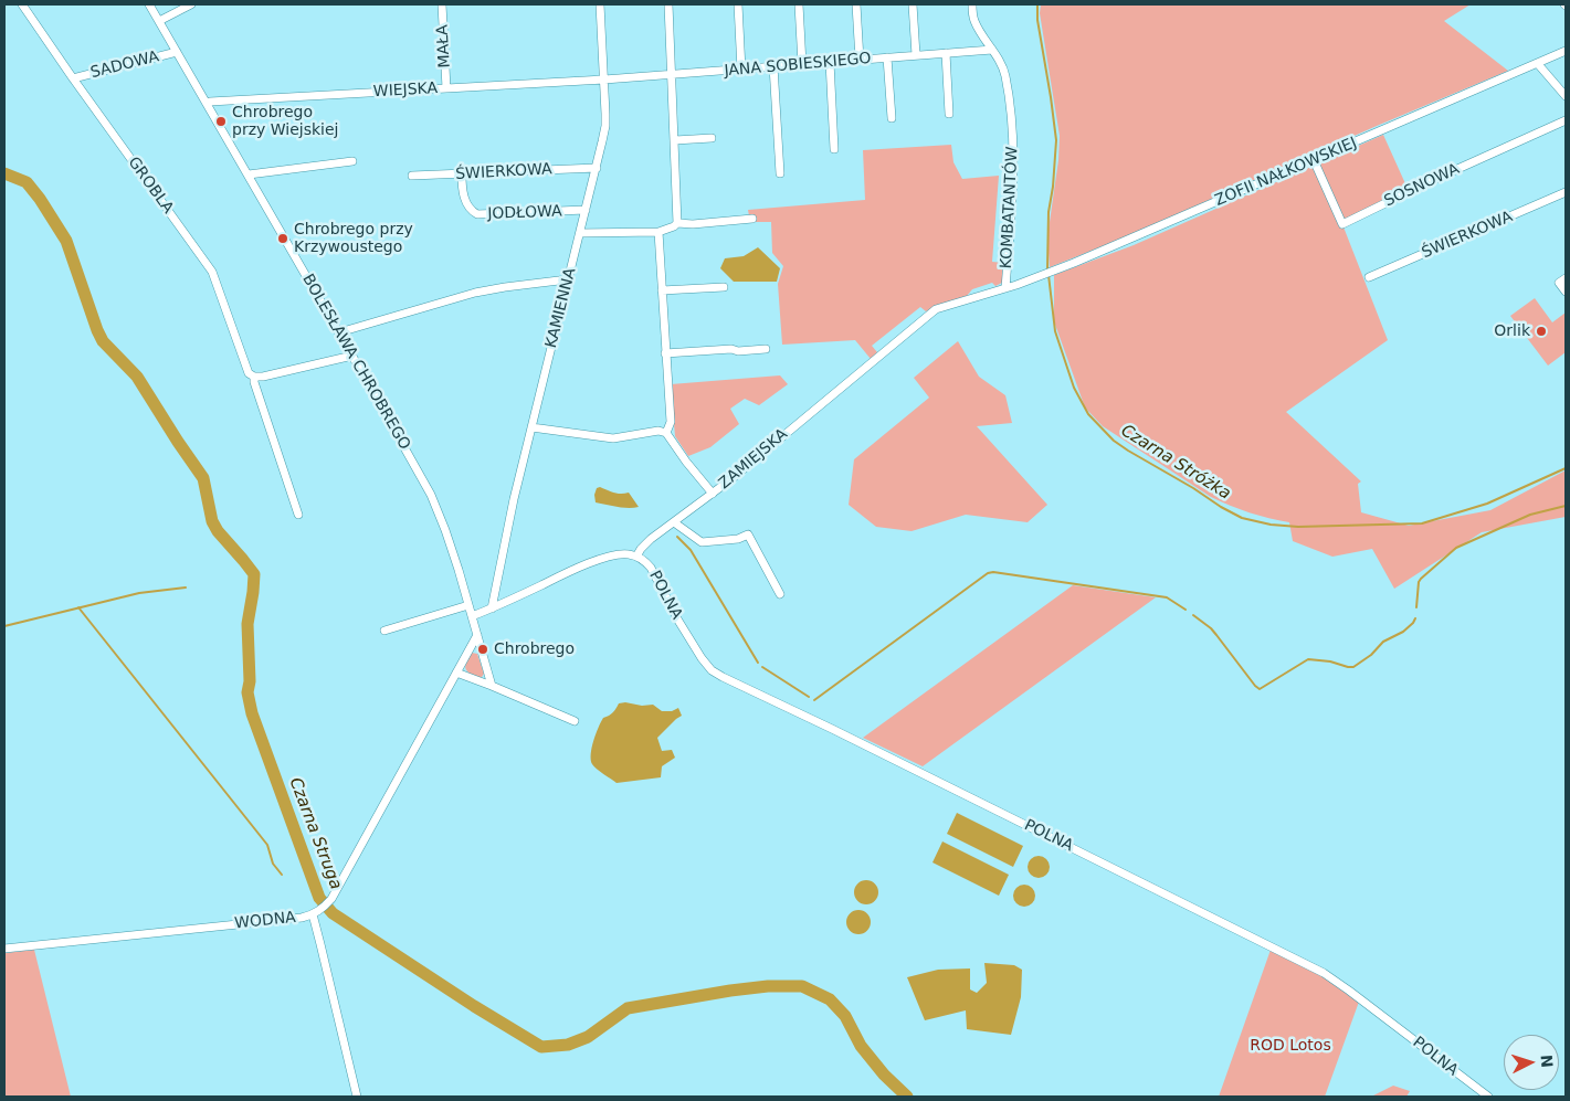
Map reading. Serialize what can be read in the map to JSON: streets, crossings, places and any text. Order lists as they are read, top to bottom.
{
  "streets": {
    "street": [
      "MAŁA",
      "SADOWA",
      "JANA SOBIESKIEGO",
      "WIEJSKA",
      "ŚWIERKOWA",
      "ZOFII NAŁKOWSKIEJ",
      "GROBLA",
      "SOSNOWA",
      "KOMBATANTÓW",
      "JODŁOWA",
      "KAMIENNA",
      "BOLESŁAWA CHROBREGO",
      "ZAMIEJSKA",
      "POLNA",
      "WODNA"
    ]
  },
  "crossings": [
    ["MAŁA", "WIEJSKA"],
    ["SADOWA", "GROBLA"],
    ["SADOWA", "BOLESŁAWA CHROBREGO"],
    ["JANA SOBIESKIEGO", "WIEJSKA"],
    ["JANA SOBIESKIEGO", "KOMBATANTÓW"],
    ["JANA SOBIESKIEGO", "KAMIENNA"],
    ["WIEJSKA", "KAMIENNA"],
    ["WIEJSKA", "BOLESŁAWA CHROBREGO"],
    ["ŚWIERKOWA", "JODŁOWA"],
    ["ŚWIERKOWA", "KAMIENNA"],
    ["ZOFII NAŁKOWSKIEJ", "SOSNOWA"],
    ["ZOFII NAŁKOWSKIEJ", "KOMBATANTÓW"],
    ["ZOFII NAŁKOWSKIEJ", "ZAMIEJSKA"],
    ["KOMBATANTÓW", "ZAMIEJSKA"],
    ["JODŁOWA", "KAMIENNA"],
    ["ZAMIEJSKA", "POLNA"]
  ],
  "water": ["Czarna Stróżka", "Czarna Struga"],
  "parks": ["ROD Lotos"],
  "places": [
    "Chrobrego przy Wiejskiej",
    "Chrobrego przy Krzywoustego",
    "Orlik",
    "Chrobrego"
  ],
  "north": "right"
}
